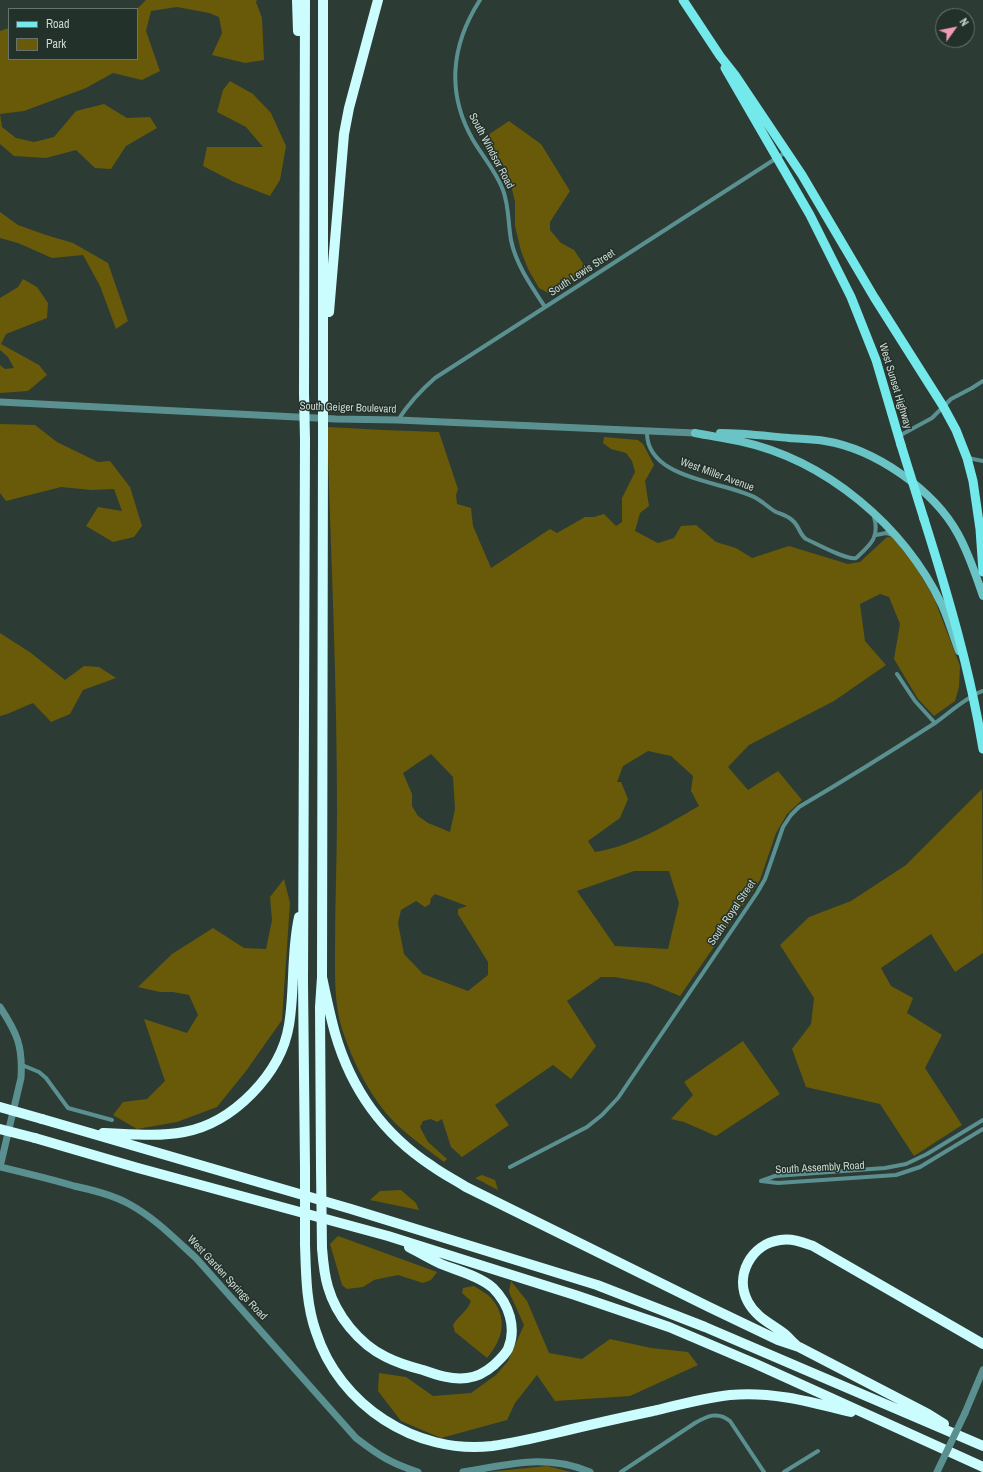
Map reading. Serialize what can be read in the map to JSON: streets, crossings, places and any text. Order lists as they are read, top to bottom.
{
  "streets": {
    "main road": ["West Sunset Highway"],
    "street": [
      "South Windsor Road",
      "South Lewis Street",
      "South Geiger Boulevard",
      "West Miller Avenue",
      "South Royal Street",
      "South Assembly Road",
      "West Garden Springs Road"
    ]
  },
  "crossings": [
    ["South Windsor Road", "South Lewis Street"],
    ["South Lewis Street", "West Sunset Highway"],
    ["South Lewis Street", "South Geiger Boulevard"],
    ["West Sunset Highway", "South Royal Street"],
    ["South Geiger Boulevard", "West Miller Avenue"]
  ],
  "legend": ["Road", "Park"],
  "north": "top right"
}
